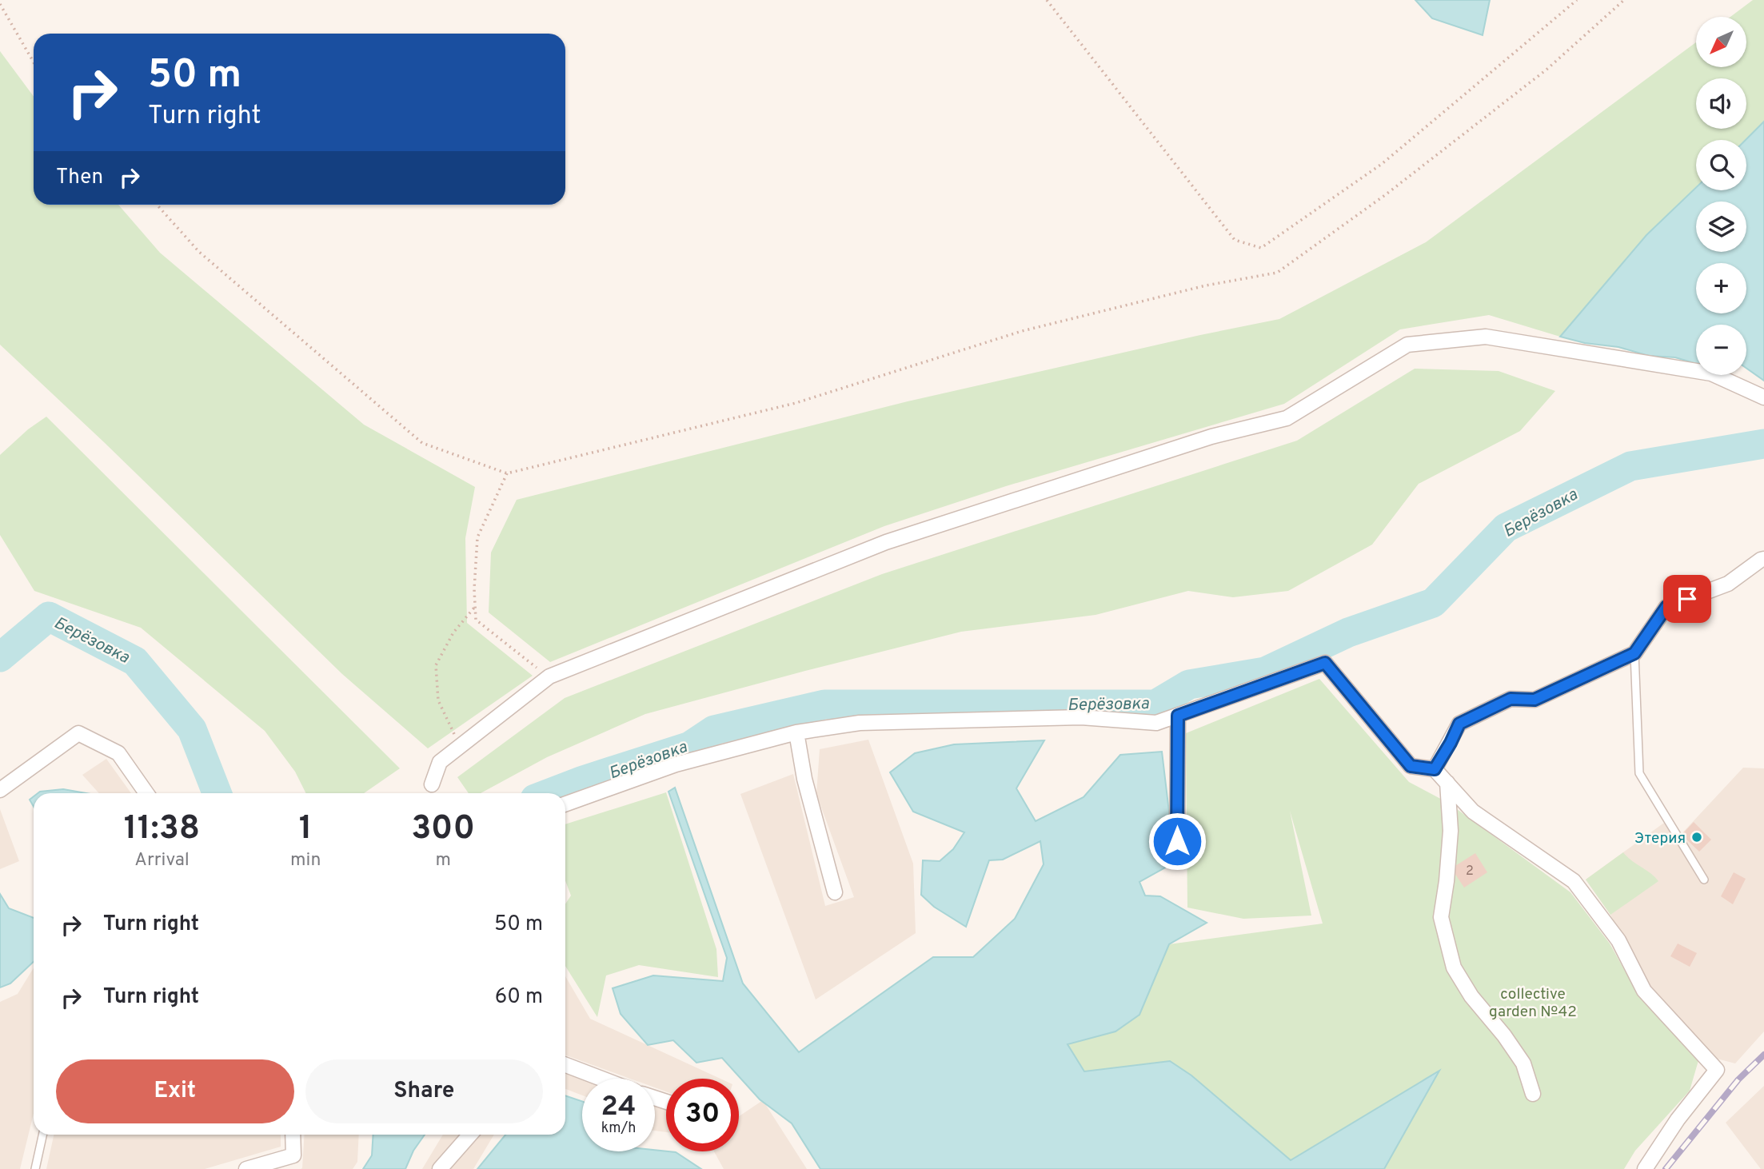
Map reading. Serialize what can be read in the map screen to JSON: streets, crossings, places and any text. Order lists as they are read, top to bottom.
{
  "water": ["Берёзовка"],
  "parks": ["collective garden №42"],
  "places": ["Этерия"],
  "house_numbers": ["2"],
  "north": "bottom left",
  "page": {
    "map_buttons": ["+", "−"],
    "turn": ["50 m", "Turn right"],
    "then": "Then",
    "eta": [
      "11:38",
      "Arrival",
      "1",
      "min",
      "300",
      "m"
    ],
    "list": [
      {
        "name": "Turn right",
        "value": "50 m"
      },
      {
        "name": "Turn right",
        "value": "60 m"
      }
    ],
    "buttons": ["Exit", "Share"],
    "speed": "24 km/h",
    "limit": "30"
  }
}
